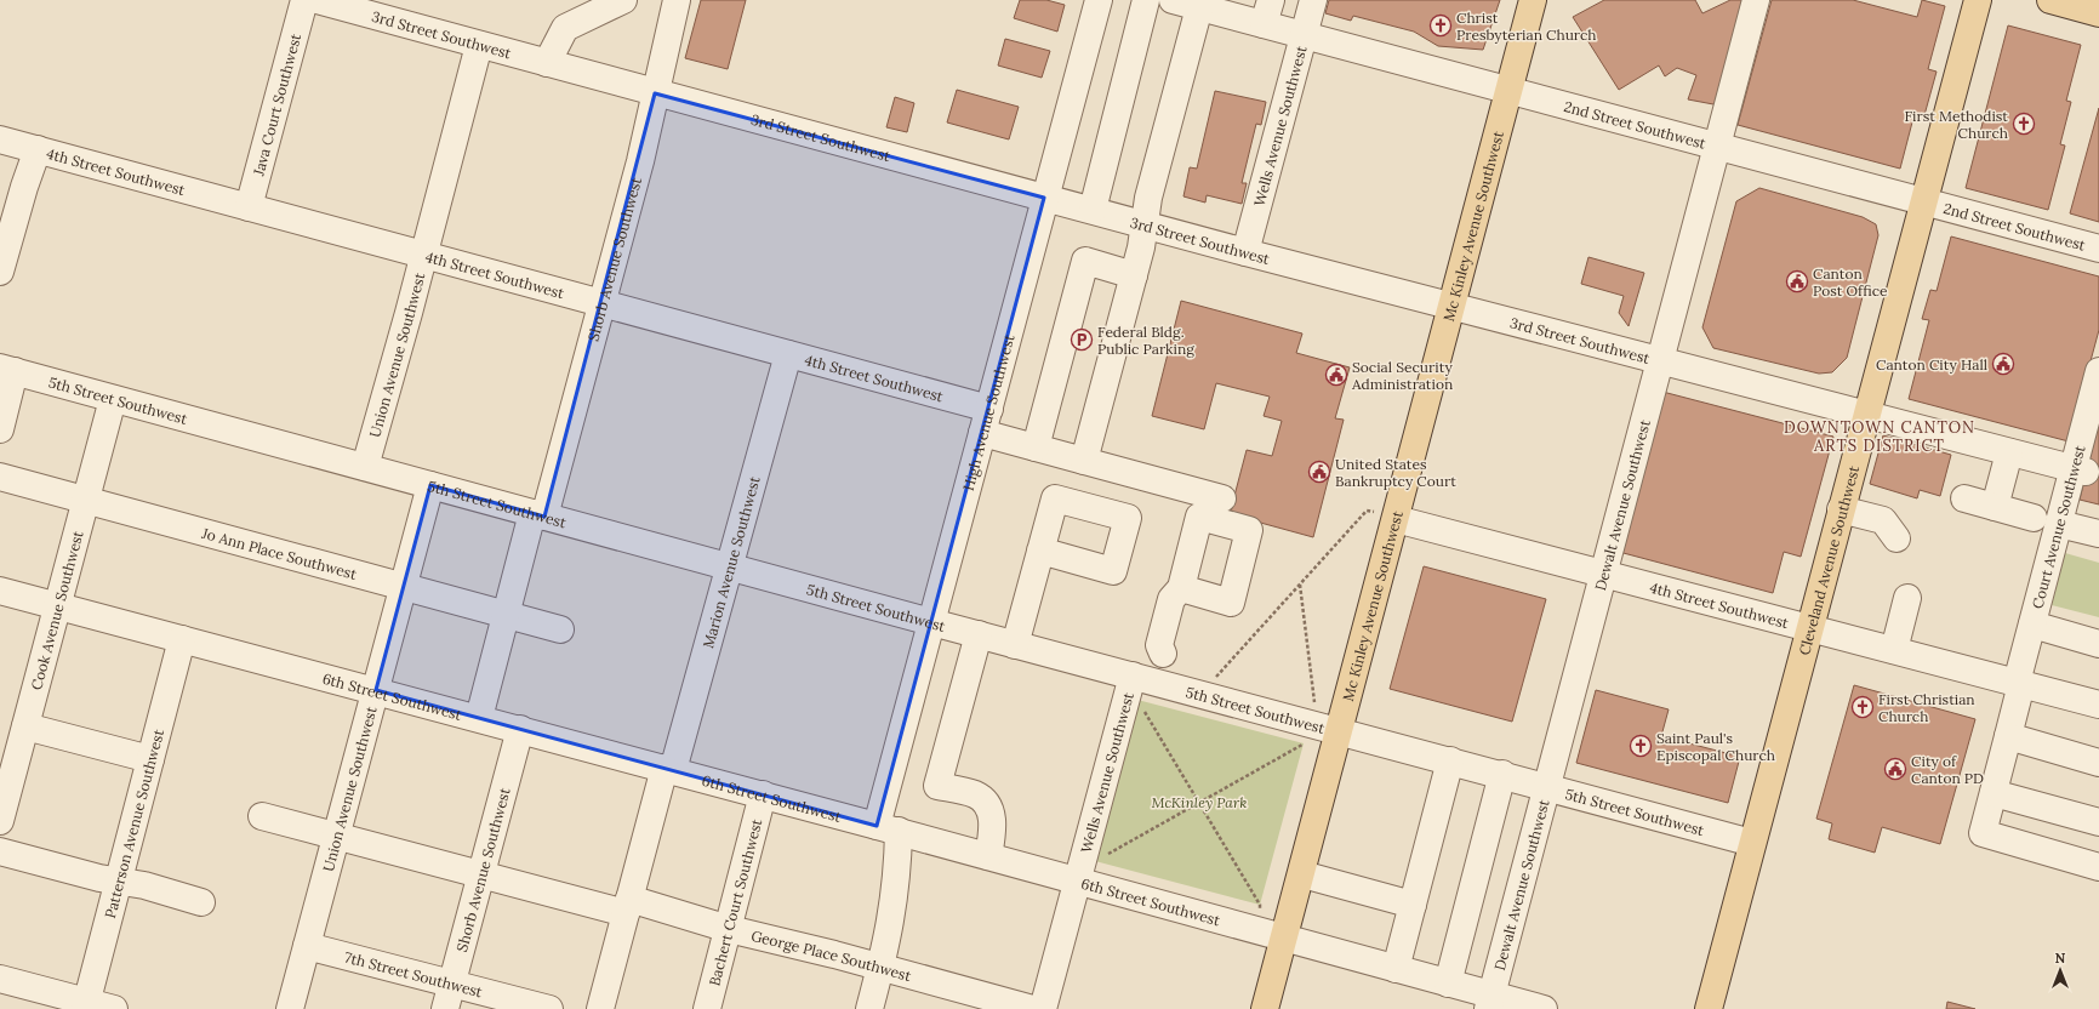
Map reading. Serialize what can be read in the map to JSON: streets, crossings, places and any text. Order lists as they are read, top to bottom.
{
  "streets": {
    "main road": ["Mc Kinley Avenue Southwest", "Cleveland Avenue Southwest"],
    "street": [
      "3rd Street Southwest",
      "Java Court Southwest",
      "2nd Street Southwest",
      "Wells Avenue Southwest",
      "4th Street Southwest",
      "Shorb Avenue Southwest",
      "Union Avenue Southwest",
      "5th Street Southwest",
      "High Avenue Southwest",
      "Dewalt Avenue Southwest",
      "Court Avenue Southwest",
      "Jo Ann Place Southwest",
      "Marion Avenue Southwest",
      "Cook Avenue Southwest",
      "6th Street Southwest",
      "Patterson Avenue Southwest",
      "Bachert Court Southwest",
      "George Place Southwest",
      "7th Street Southwest"
    ]
  },
  "crossings": [
    ["3rd Street Southwest", "Wells Avenue Southwest"],
    ["3rd Street Southwest", "Mc Kinley Avenue Southwest"],
    ["3rd Street Southwest", "Shorb Avenue Southwest"],
    ["3rd Street Southwest", "Union Avenue Southwest"],
    ["3rd Street Southwest", "High Avenue Southwest"],
    ["3rd Street Southwest", "Dewalt Avenue Southwest"],
    ["3rd Street Southwest", "Court Avenue Southwest"],
    ["3rd Street Southwest", "Cleveland Avenue Southwest"],
    ["Java Court Southwest", "4th Street Southwest"],
    ["2nd Street Southwest", "Wells Avenue Southwest"],
    ["2nd Street Southwest", "Mc Kinley Avenue Southwest"],
    ["2nd Street Southwest", "Dewalt Avenue Southwest"],
    ["2nd Street Southwest", "Cleveland Avenue Southwest"],
    ["Wells Avenue Southwest", "5th Street Southwest"],
    ["Wells Avenue Southwest", "6th Street Southwest"],
    ["4th Street Southwest", "Mc Kinley Avenue Southwest"],
    ["4th Street Southwest", "Shorb Avenue Southwest"],
    ["4th Street Southwest", "Union Avenue Southwest"],
    ["4th Street Southwest", "High Avenue Southwest"],
    ["4th Street Southwest", "Dewalt Avenue Southwest"],
    ["4th Street Southwest", "Court Avenue Southwest"],
    ["4th Street Southwest", "Cleveland Avenue Southwest"],
    ["4th Street Southwest", "Marion Avenue Southwest"],
    ["Mc Kinley Avenue Southwest", "5th Street Southwest"],
    ["Mc Kinley Avenue Southwest", "6th Street Southwest"],
    ["Shorb Avenue Southwest", "5th Street Southwest"],
    ["Shorb Avenue Southwest", "Jo Ann Place Southwest"],
    ["Shorb Avenue Southwest", "6th Street Southwest"],
    ["Shorb Avenue Southwest", "George Place Southwest"],
    ["Shorb Avenue Southwest", "7th Street Southwest"],
    ["Union Avenue Southwest", "5th Street Southwest"],
    ["Union Avenue Southwest", "Jo Ann Place Southwest"],
    ["Union Avenue Southwest", "6th Street Southwest"],
    ["Union Avenue Southwest", "George Place Southwest"],
    ["Union Avenue Southwest", "7th Street Southwest"],
    ["5th Street Southwest", "High Avenue Southwest"],
    ["5th Street Southwest", "Dewalt Avenue Southwest"],
    ["5th Street Southwest", "Cleveland Avenue Southwest"],
    ["5th Street Southwest", "Marion Avenue Southwest"],
    ["5th Street Southwest", "Cook Avenue Southwest"],
    ["High Avenue Southwest", "6th Street Southwest"],
    ["High Avenue Southwest", "George Place Southwest"],
    ["Dewalt Avenue Southwest", "6th Street Southwest"],
    ["Jo Ann Place Southwest", "Cook Avenue Southwest"],
    ["Marion Avenue Southwest", "6th Street Southwest"],
    ["Marion Avenue Southwest", "George Place Southwest"],
    ["Cook Avenue Southwest", "6th Street Southwest"],
    ["6th Street Southwest", "Patterson Avenue Southwest"],
    ["6th Street Southwest", "Bachert Court Southwest"],
    ["Bachert Court Southwest", "George Place Southwest"]
  ],
  "districts": ["DOWNTOWN CANTON ARTS DISTRICT"],
  "parks": ["McKinley Park"],
  "places": {
    "church": [
      "Christ Presbyterian Church",
      "First Methodist Church",
      "First Christian Church",
      "Saint Paul's Episcopal Church"
    ],
    "public building": [
      "Canton Post Office",
      "Canton City Hall",
      "Social Security Administration",
      "United States Bankruptcy Court",
      "City of Canton PD"
    ],
    "parking": ["Federal Bldg. Public Parking"]
  },
  "north": "top"
}
